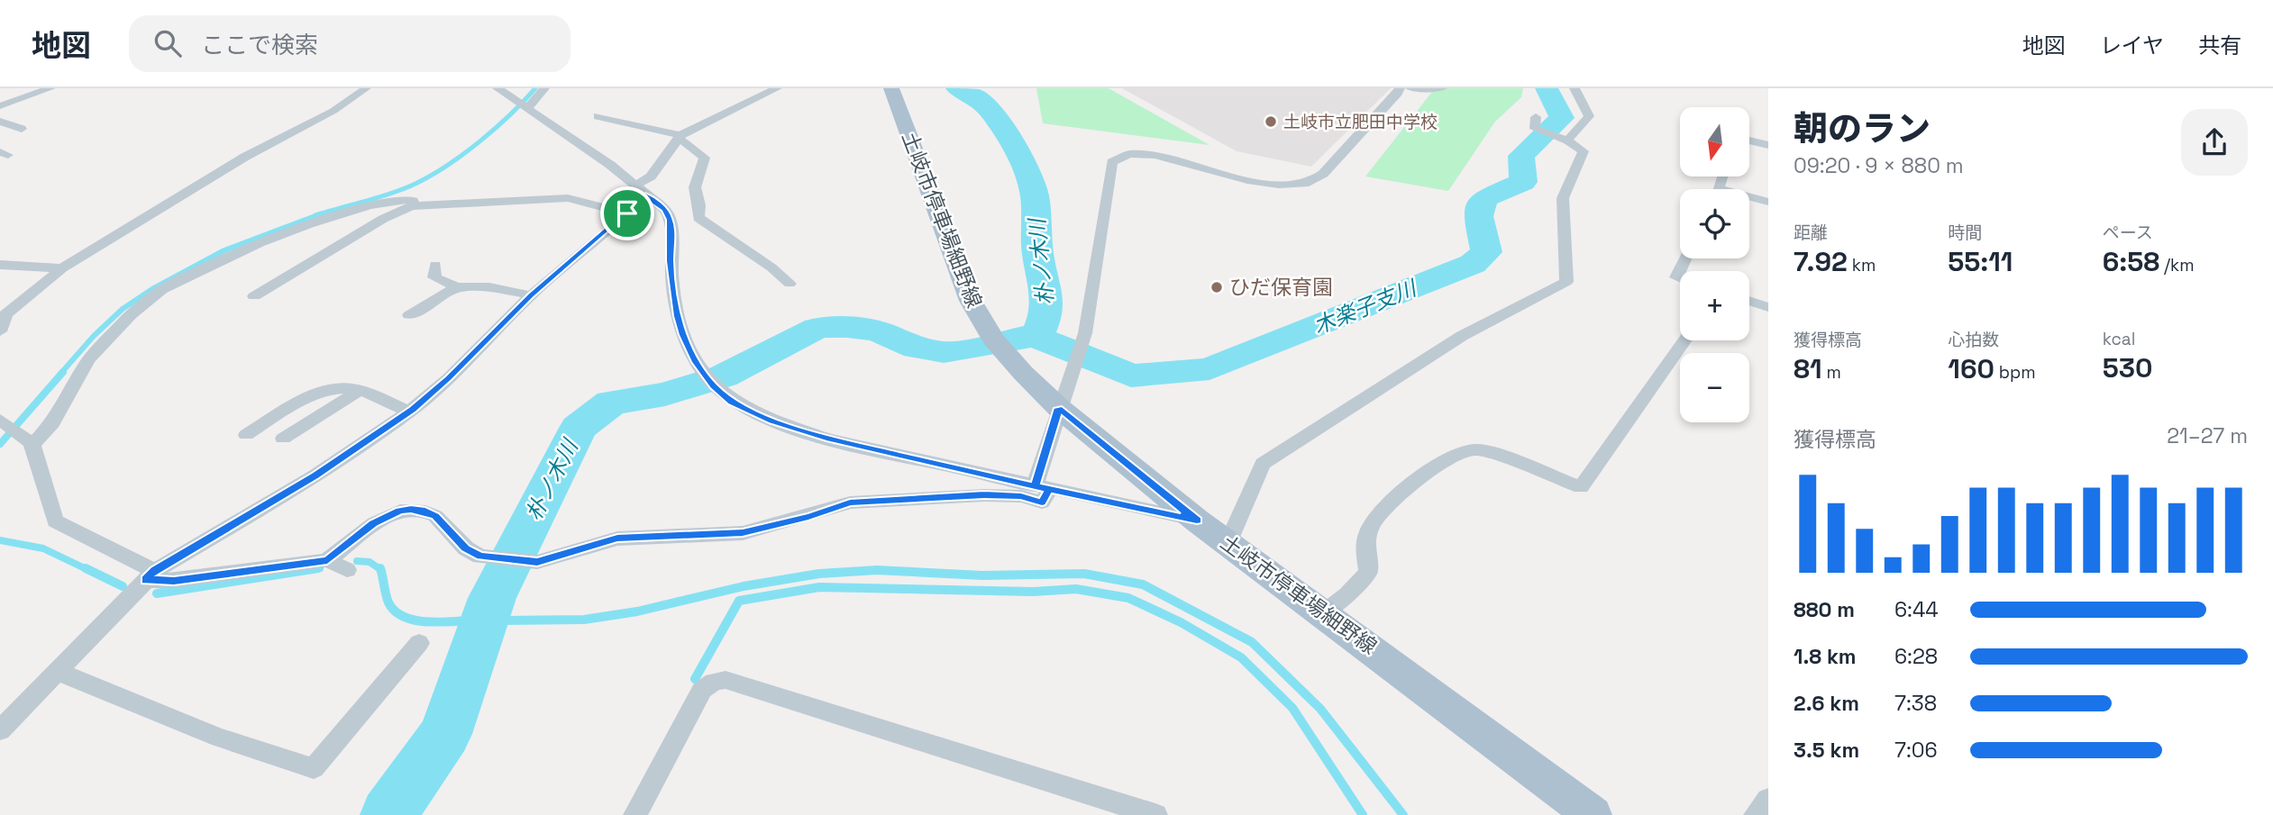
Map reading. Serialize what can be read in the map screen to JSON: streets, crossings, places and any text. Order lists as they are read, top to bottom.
{
  "streets": {
    "main road": ["土岐市停車場細野線"]
  },
  "water": ["朴ノ木川", "木楽子支川"],
  "places": ["土岐市立肥田中学校", "ひだ保育園"],
  "north": "bottom",
  "page": {
    "header": "地図",
    "search": "ここで検索",
    "nav": ["地図", "レイヤ", "共有"],
    "heading": ["朝のラン", "09:20 · 9 × 880 m"],
    "map_buttons": ["+", "−"],
    "stats": [
      ["距離", "7.92 km"],
      ["時間", "55:11"],
      ["ペース", "6:58 /km"],
      ["獲得標高", "81 m"],
      ["心拍数", "160 bpm"],
      ["kcal", "530"]
    ],
    "chart": ["獲得標高", "21–27 m"],
    "list": [
      {
        "name": "880 m",
        "note": "6:44"
      },
      {
        "name": "1.8 km",
        "note": "6:28"
      },
      {
        "name": "2.6 km",
        "note": "7:38"
      },
      {
        "name": "3.5 km",
        "note": "7:06"
      }
    ]
  }
}
